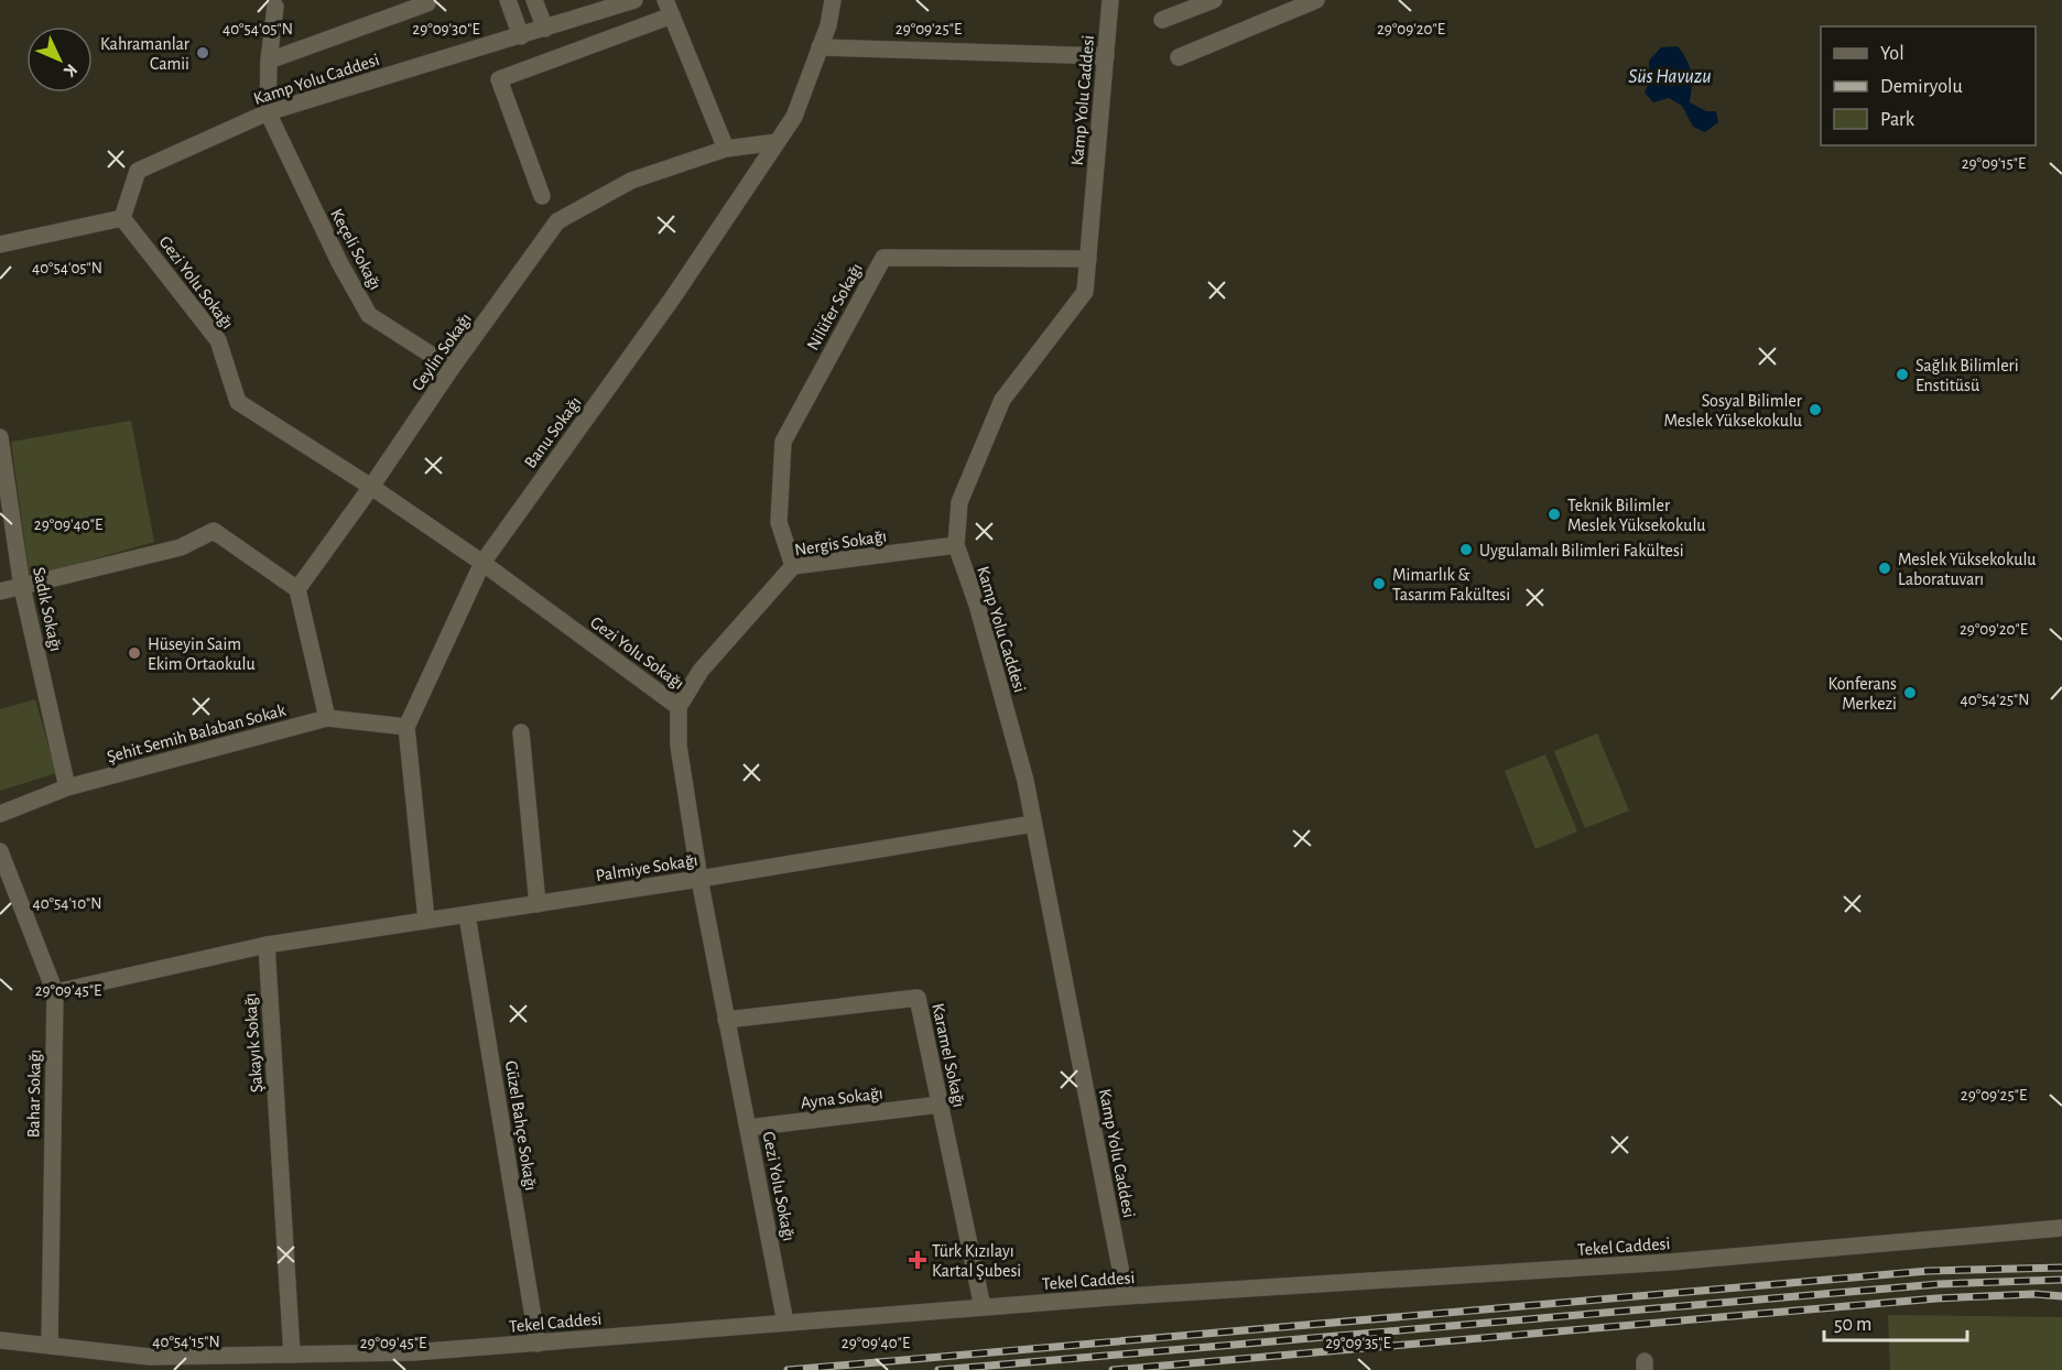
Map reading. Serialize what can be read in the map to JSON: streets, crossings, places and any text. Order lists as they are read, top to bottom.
{
  "streets": {
    "street": [
      "Kamp Yolu Caddesi",
      "Keçeli Sokağı",
      "Gezi Yolu Sokağı",
      "Nilüfer Sokağı",
      "Ceylin Sokağı",
      "Banu Sokağı",
      "Nergis Sokağı",
      "Sadık Sokağı",
      "Şehit Semih Balaban Sokak",
      "Palmiye Sokağı",
      "Şakayık Sokağı",
      "Karamel Sokağı",
      "Bahar Sokağı",
      "Ayna Sokağı",
      "Güzel Bahçe Sokağı",
      "Tekel Caddesi"
    ]
  },
  "crossings": [
    ["Kamp Yolu Caddesi", "Keçeli Sokağı"],
    ["Kamp Yolu Caddesi", "Gezi Yolu Sokağı"],
    ["Kamp Yolu Caddesi", "Nilüfer Sokağı"],
    ["Kamp Yolu Caddesi", "Nergis Sokağı"],
    ["Kamp Yolu Caddesi", "Palmiye Sokağı"],
    ["Kamp Yolu Caddesi", "Tekel Caddesi"],
    ["Keçeli Sokağı", "Ceylin Sokağı"],
    ["Gezi Yolu Sokağı", "Ceylin Sokağı"],
    ["Gezi Yolu Sokağı", "Banu Sokağı"],
    ["Gezi Yolu Sokağı", "Nergis Sokağı"],
    ["Gezi Yolu Sokağı", "Palmiye Sokağı"],
    ["Gezi Yolu Sokağı", "Karamel Sokağı"],
    ["Gezi Yolu Sokağı", "Ayna Sokağı"],
    ["Gezi Yolu Sokağı", "Tekel Caddesi"],
    ["Nilüfer Sokağı", "Nergis Sokağı"],
    ["Ceylin Sokağı", "Banu Sokağı"],
    ["Banu Sokağı", "Şehit Semih Balaban Sokak"],
    ["Sadık Sokağı", "Şehit Semih Balaban Sokak"],
    ["Palmiye Sokağı", "Şakayık Sokağı"],
    ["Palmiye Sokağı", "Güzel Bahçe Sokağı"],
    ["Şakayık Sokağı", "Tekel Caddesi"],
    ["Karamel Sokağı", "Ayna Sokağı"],
    ["Karamel Sokağı", "Tekel Caddesi"],
    ["Bahar Sokağı", "Tekel Caddesi"],
    ["Güzel Bahçe Sokağı", "Tekel Caddesi"]
  ],
  "water": ["Süs Havuzu"],
  "places": {
    "other": [
      "Kahramanlar Camii",
      "Sağlık Bilimleri Enstitüsü",
      "Sosyal Bilimler Meslek Yüksekokulu",
      "Teknik Bilimler Meslek Yüksekokulu",
      "Uygulamalı Bilimleri Fakültesi",
      "Meslek Yüksekokulu Laboratuvarı",
      "Mimarlık & Tasarım Fakültesi",
      "Hüseyin Saim Ekim Ortaokulu",
      "Konferans Merkezi"
    ],
    "health": ["Türk Kızılayı Kartal Şubesi"]
  },
  "legend": ["Yol", "Demiryolu", "Park"],
  "scale_bar": "50 m",
  "north": "bottom right",
  "coordinates": [
    "29°09'30\"E",
    "29°09'25\"E",
    "29°09'20\"E",
    "40°54'05\"N",
    "29°09'15\"E",
    "29°09'40\"E",
    "40°54'25\"N",
    "40°54'10\"N",
    "29°09'45\"E",
    "40°54'15\"N",
    "29°09'35\"E"
  ]
}
